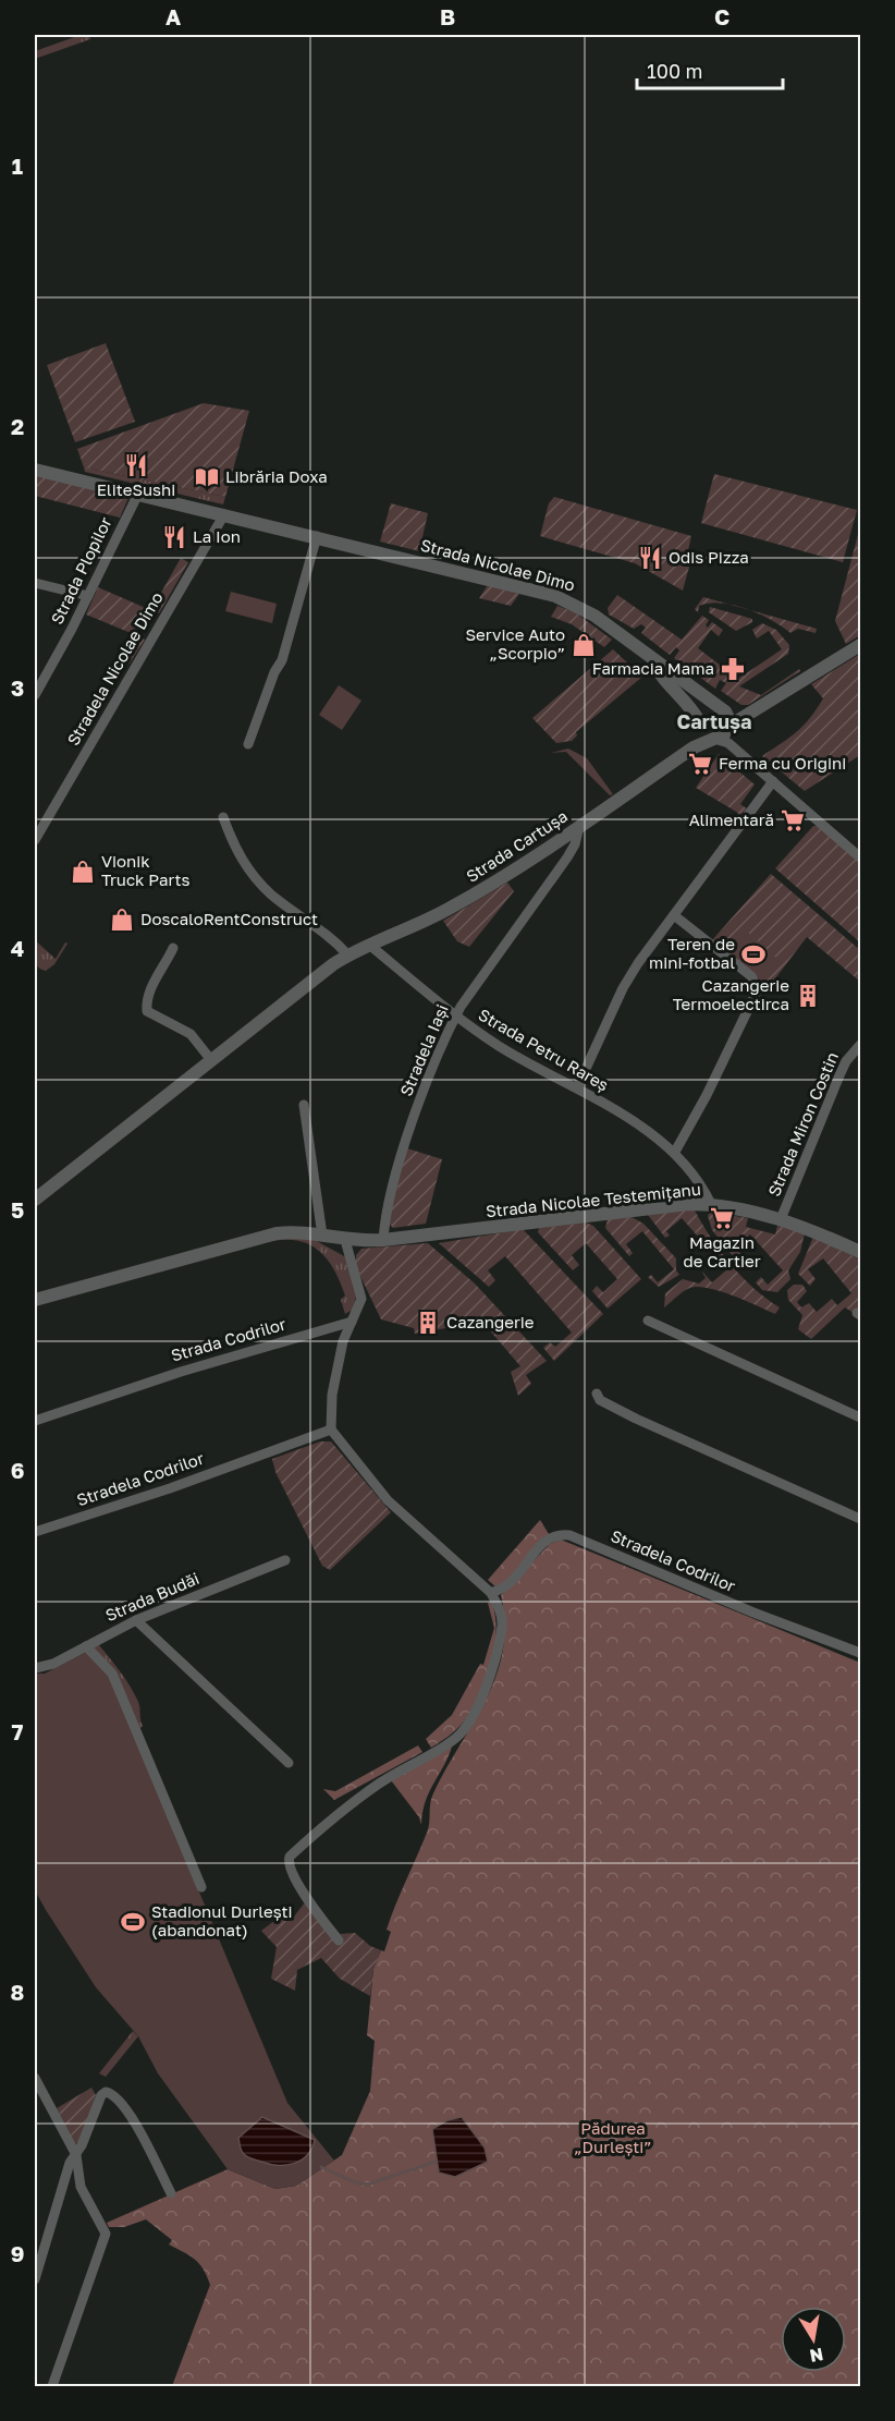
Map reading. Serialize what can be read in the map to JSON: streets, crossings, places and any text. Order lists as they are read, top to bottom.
{
  "streets": {
    "street": [
      "Strada Nicolae Dimo",
      "Strada Plopilor",
      "Stradela Nicolae Dimo",
      "Strada Cartușa",
      "Stradela Iași",
      "Strada Petru Rareș",
      "Strada Miron Costin",
      "Strada Nicolae Testemițanu",
      "Strada Codrilor",
      "Stradela Codrilor",
      "Strada Budăi"
    ]
  },
  "crossings": [
    ["Strada Nicolae Dimo", "Strada Plopilor"],
    ["Strada Nicolae Dimo", "Stradela Nicolae Dimo"],
    ["Strada Nicolae Dimo", "Strada Cartușa"],
    ["Strada Cartușa", "Stradela Iași"],
    ["Strada Cartușa", "Strada Petru Rareș"],
    ["Stradela Iași", "Strada Petru Rareș"],
    ["Stradela Iași", "Strada Nicolae Testemițanu"],
    ["Strada Petru Rareș", "Strada Nicolae Testemițanu"],
    ["Strada Miron Costin", "Strada Nicolae Testemițanu"]
  ],
  "districts": ["Cartușa"],
  "parks": ["Pădurea „Durlești”"],
  "places": {
    "restaurant": ["EliteSushi", "La Ion", "Odis Pizza"],
    "library": ["Librăria Doxa"],
    "shop": ["Service Auto „Scorpio”", "Vionik Truck Parts", "DoscaloRentConstruct"],
    "pharmacy": ["Farmacia Mama"],
    "supermarket": ["Ferma cu Origini", "Alimentară", "Magazin de Cartier"],
    "sports": ["Teren de mini-fotbal", "Stadionul Durlești (abandonat)"],
    "building": ["Cazangerie Termoelectirca", "Cazangerie"]
  },
  "scale_bar": "100 m",
  "north": "bottom",
  "grid": {
    "columns": ["A", "B", "C"],
    "rows": [
      "1",
      "2",
      "3",
      "4",
      "5",
      "6",
      "7",
      "8",
      "9"
    ]
  }
}
